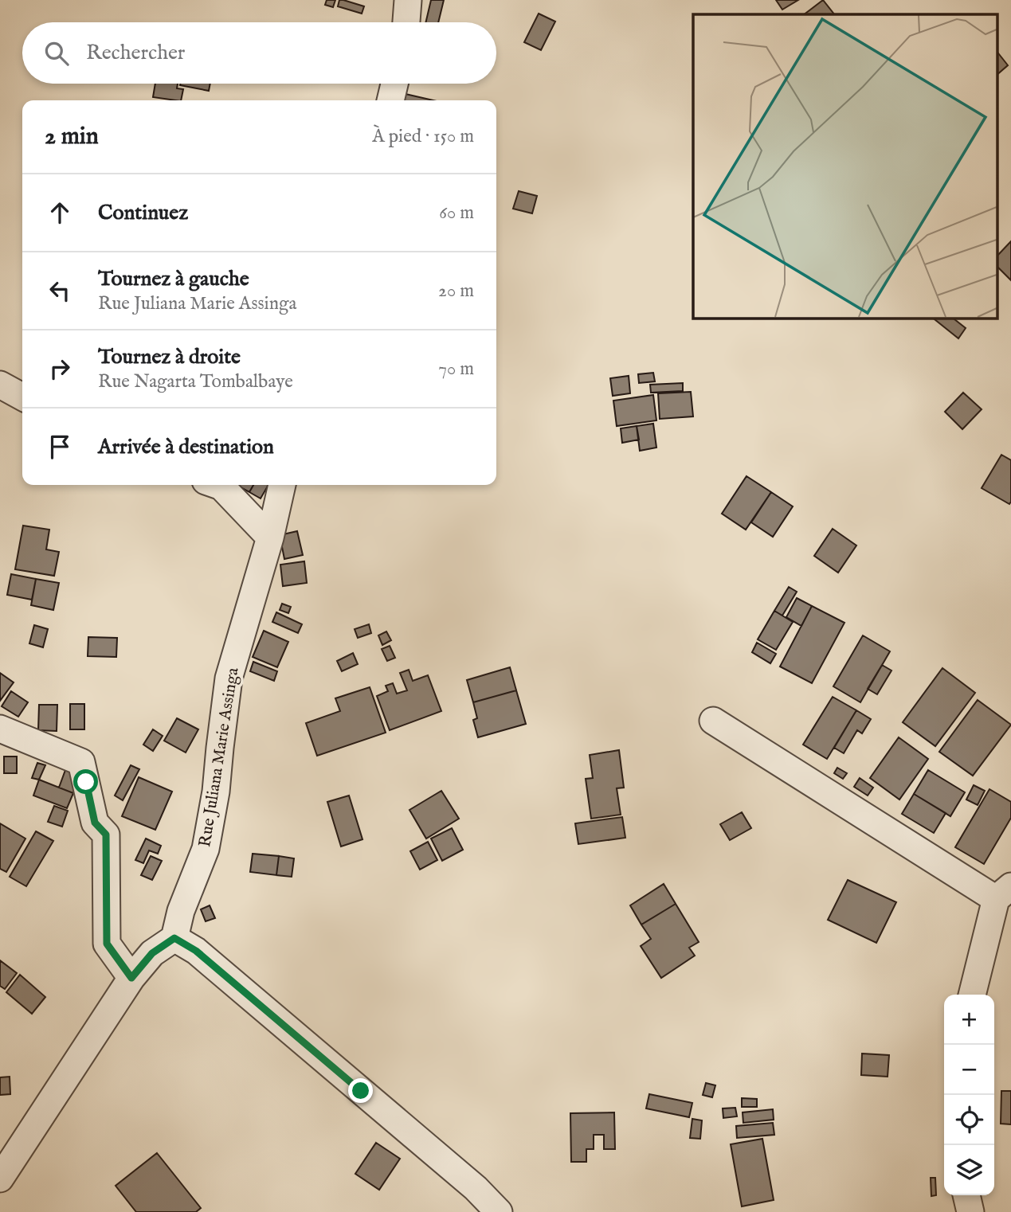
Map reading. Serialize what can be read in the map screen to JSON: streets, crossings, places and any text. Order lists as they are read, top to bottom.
{
  "streets": {
    "street": ["Rue Juliana Marie Assinga"]
  },
  "page": {
    "search": "Rechercher",
    "heading": ["2 min", "À pied · 150 m"],
    "list": [
      ["Continuez", "60 m"],
      ["Tournez à gauche", "Rue Juliana Marie Assinga", "20 m"],
      ["Tournez à droite", "Rue Nagarta Tombalbaye", "70 m"],
      "Arrivée à destination"
    ],
    "map_buttons": ["+", "−"]
  }
}
